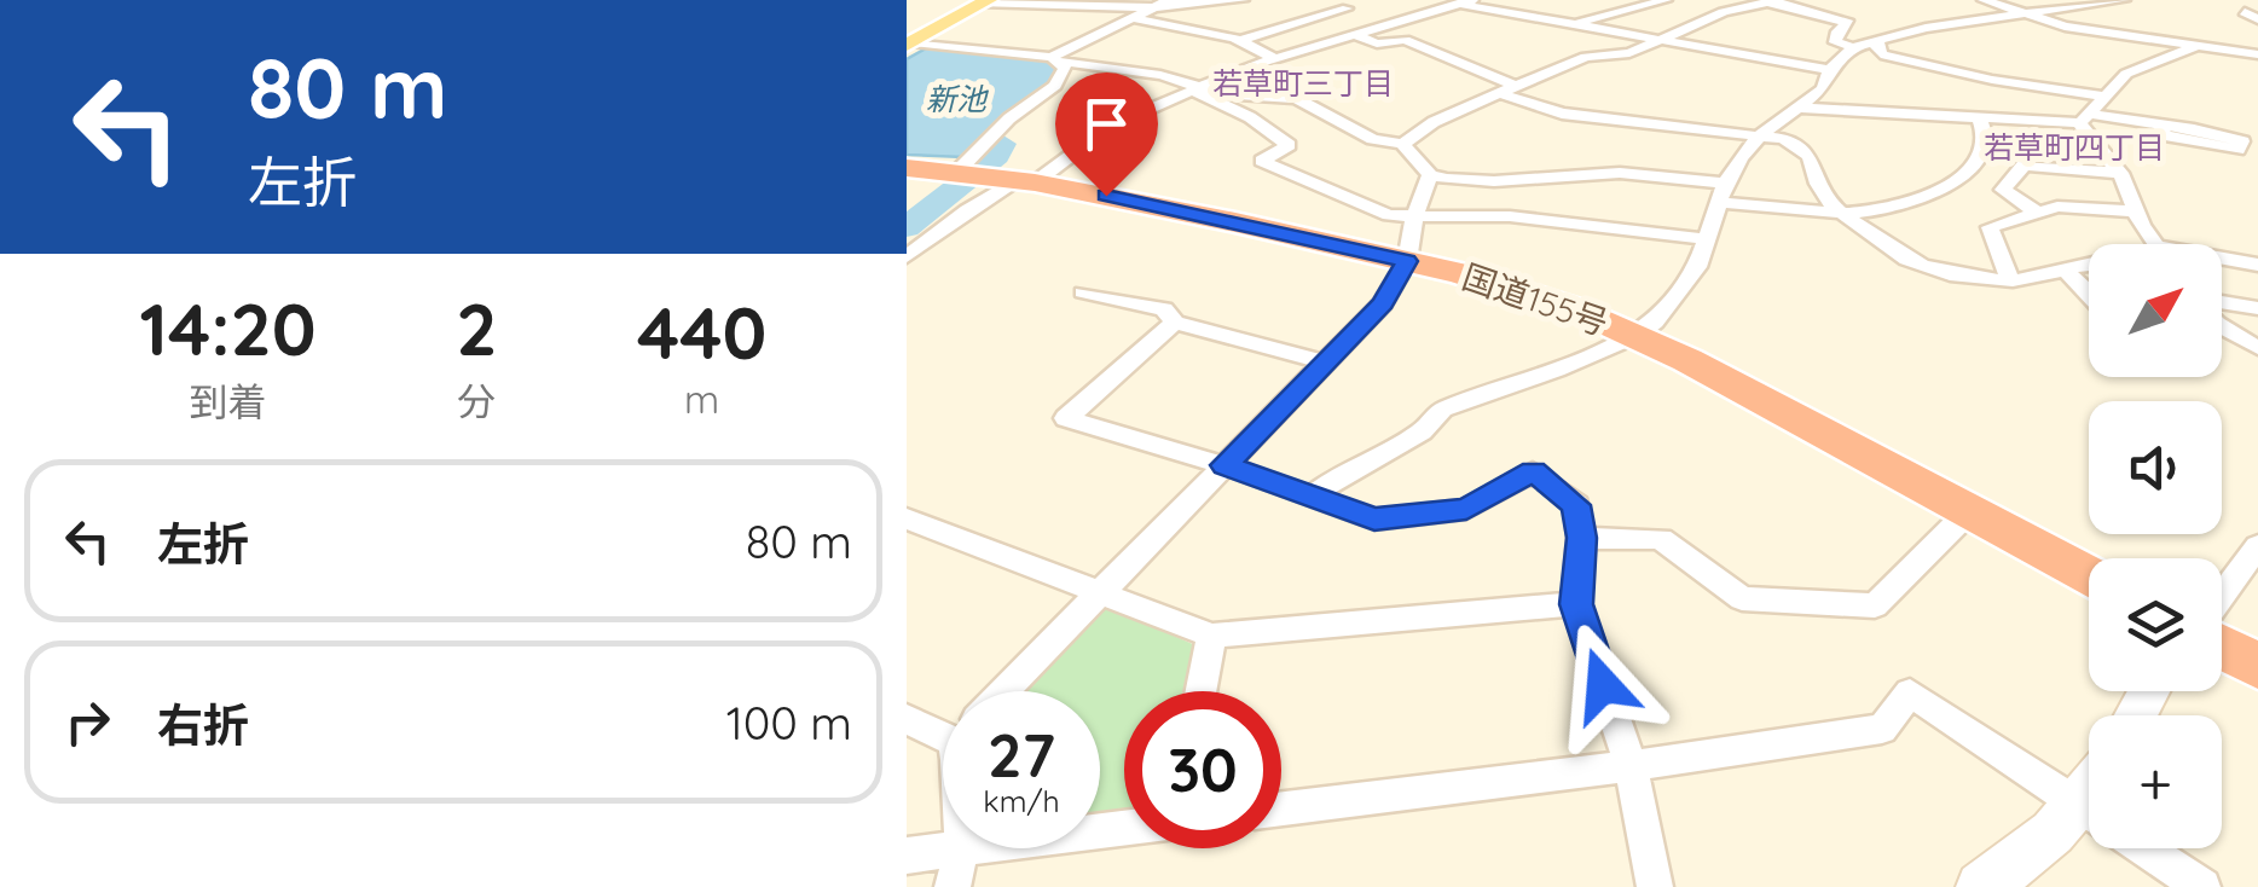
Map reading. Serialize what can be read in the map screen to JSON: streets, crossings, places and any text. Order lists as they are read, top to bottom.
{
  "streets": {
    "highway": ["国道155号"]
  },
  "districts": ["若草町三丁目", "若草町四丁目"],
  "water": ["新池"],
  "north": "top right",
  "page": {
    "turn": ["80 m", "左折"],
    "map_buttons": "+",
    "eta": [
      "14:20",
      "到着",
      "2",
      "分",
      "440",
      "m"
    ],
    "list": [
      {
        "name": "左折",
        "value": "80 m"
      },
      {
        "name": "右折",
        "value": "100 m"
      }
    ],
    "speed": "27 km/h",
    "limit": "30"
  }
}
